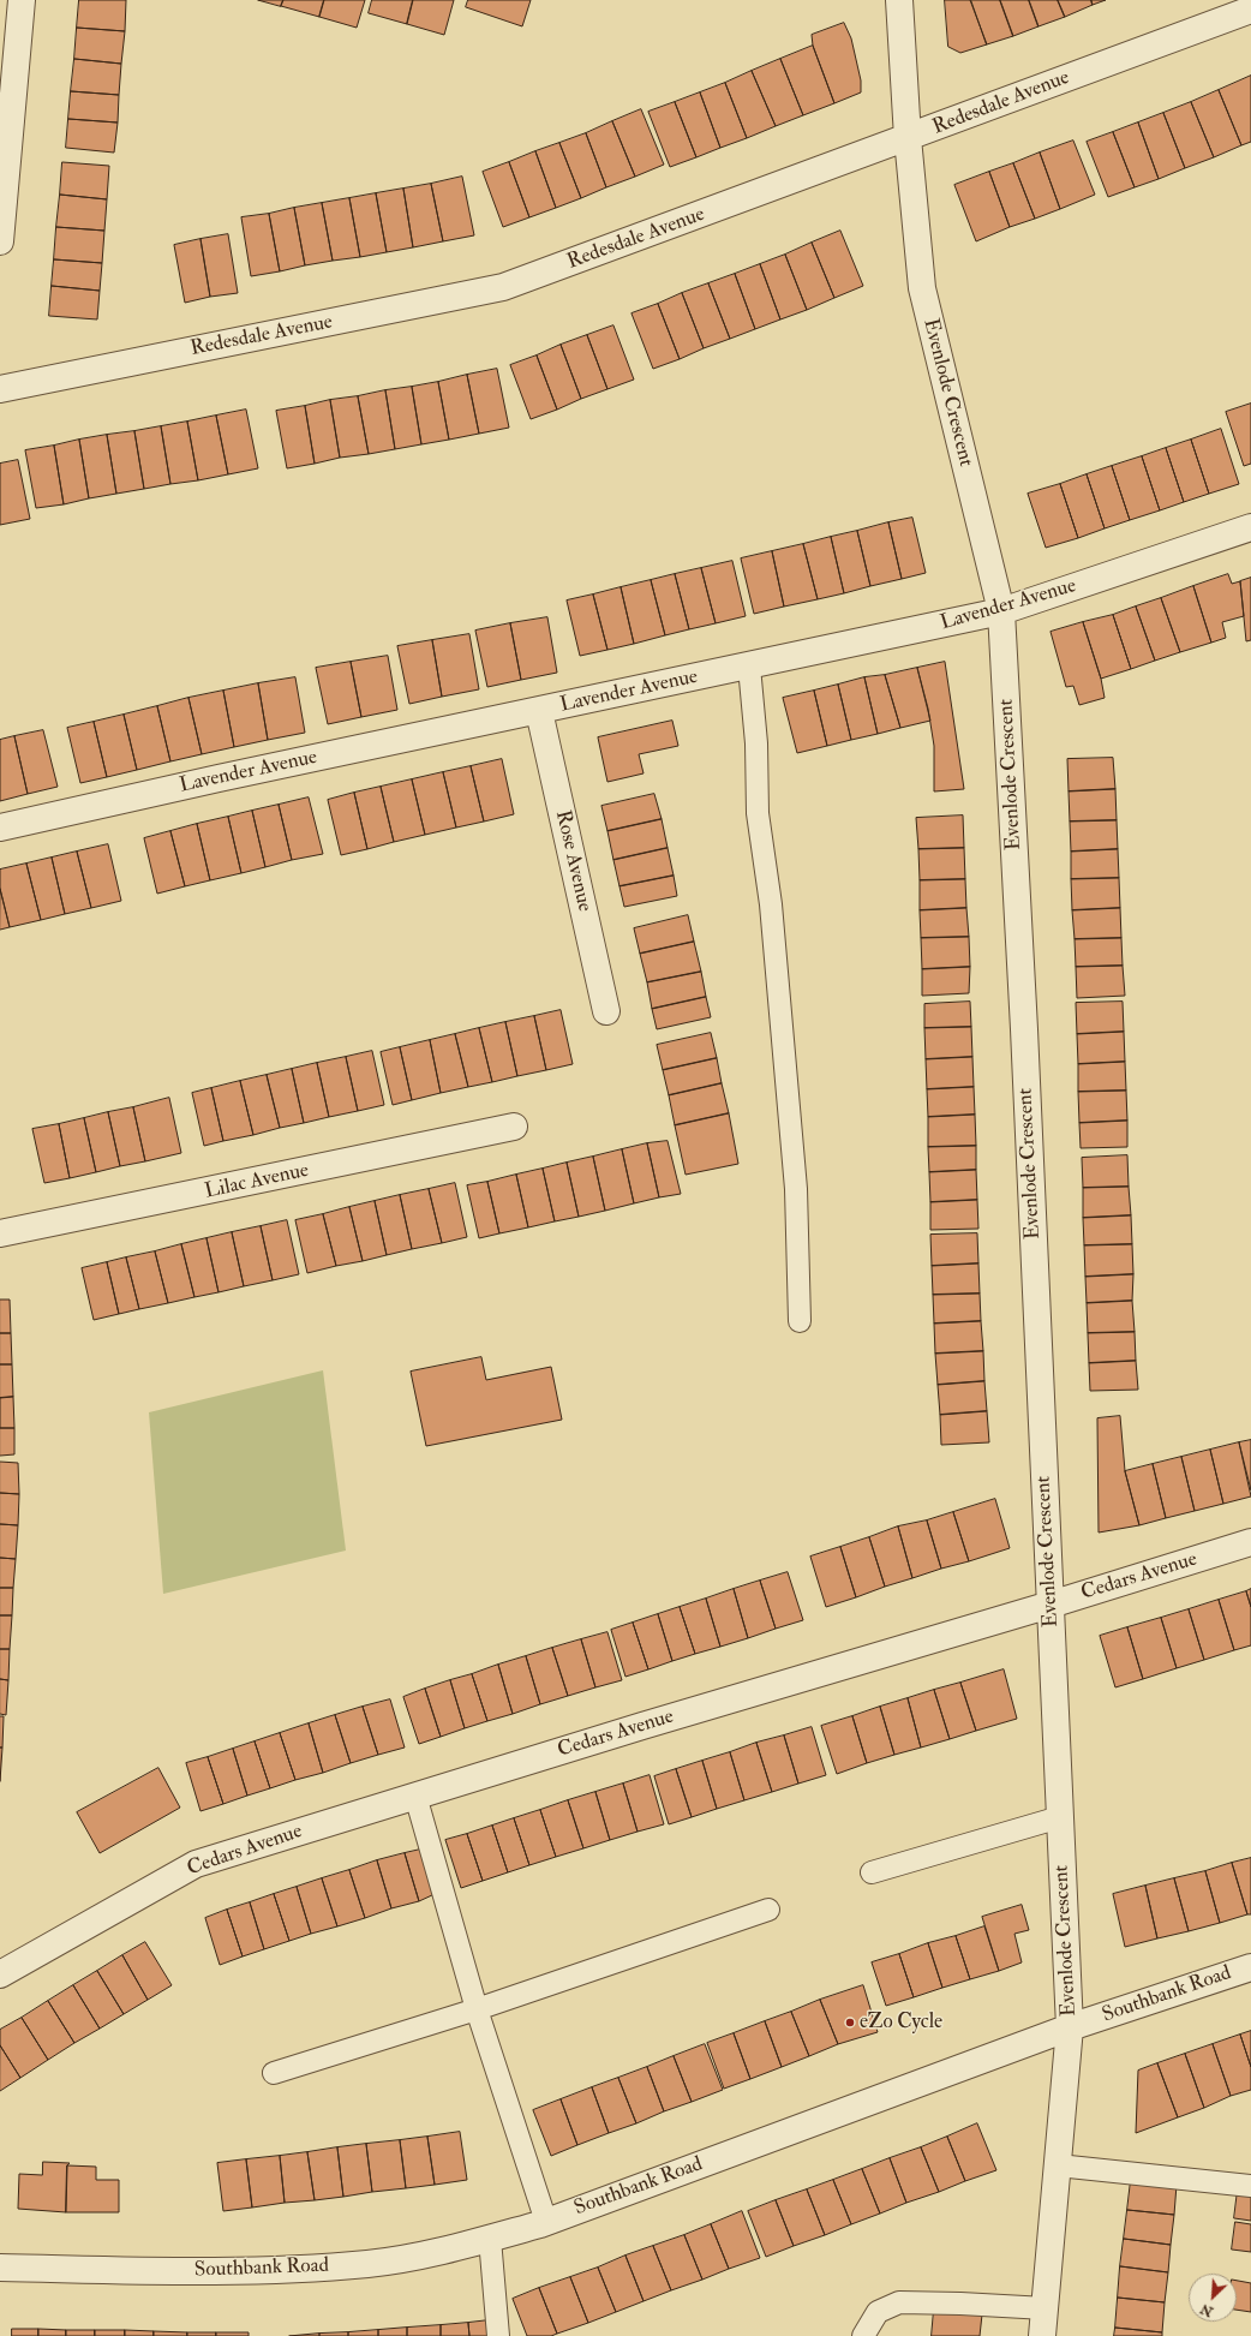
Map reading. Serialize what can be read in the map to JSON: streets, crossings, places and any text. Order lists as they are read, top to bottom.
{
  "streets": {
    "street": [
      "Redesdale Avenue",
      "Evenlode Crescent",
      "Lavender Avenue",
      "Rose Avenue",
      "Lilac Avenue",
      "Cedars Avenue",
      "Southbank Road"
    ]
  },
  "crossings": [
    ["Redesdale Avenue", "Evenlode Crescent"],
    ["Evenlode Crescent", "Lavender Avenue"],
    ["Evenlode Crescent", "Cedars Avenue"],
    ["Evenlode Crescent", "Southbank Road"],
    ["Lavender Avenue", "Rose Avenue"]
  ],
  "places": ["eZo Cycle"],
  "north": "bottom left"
}
